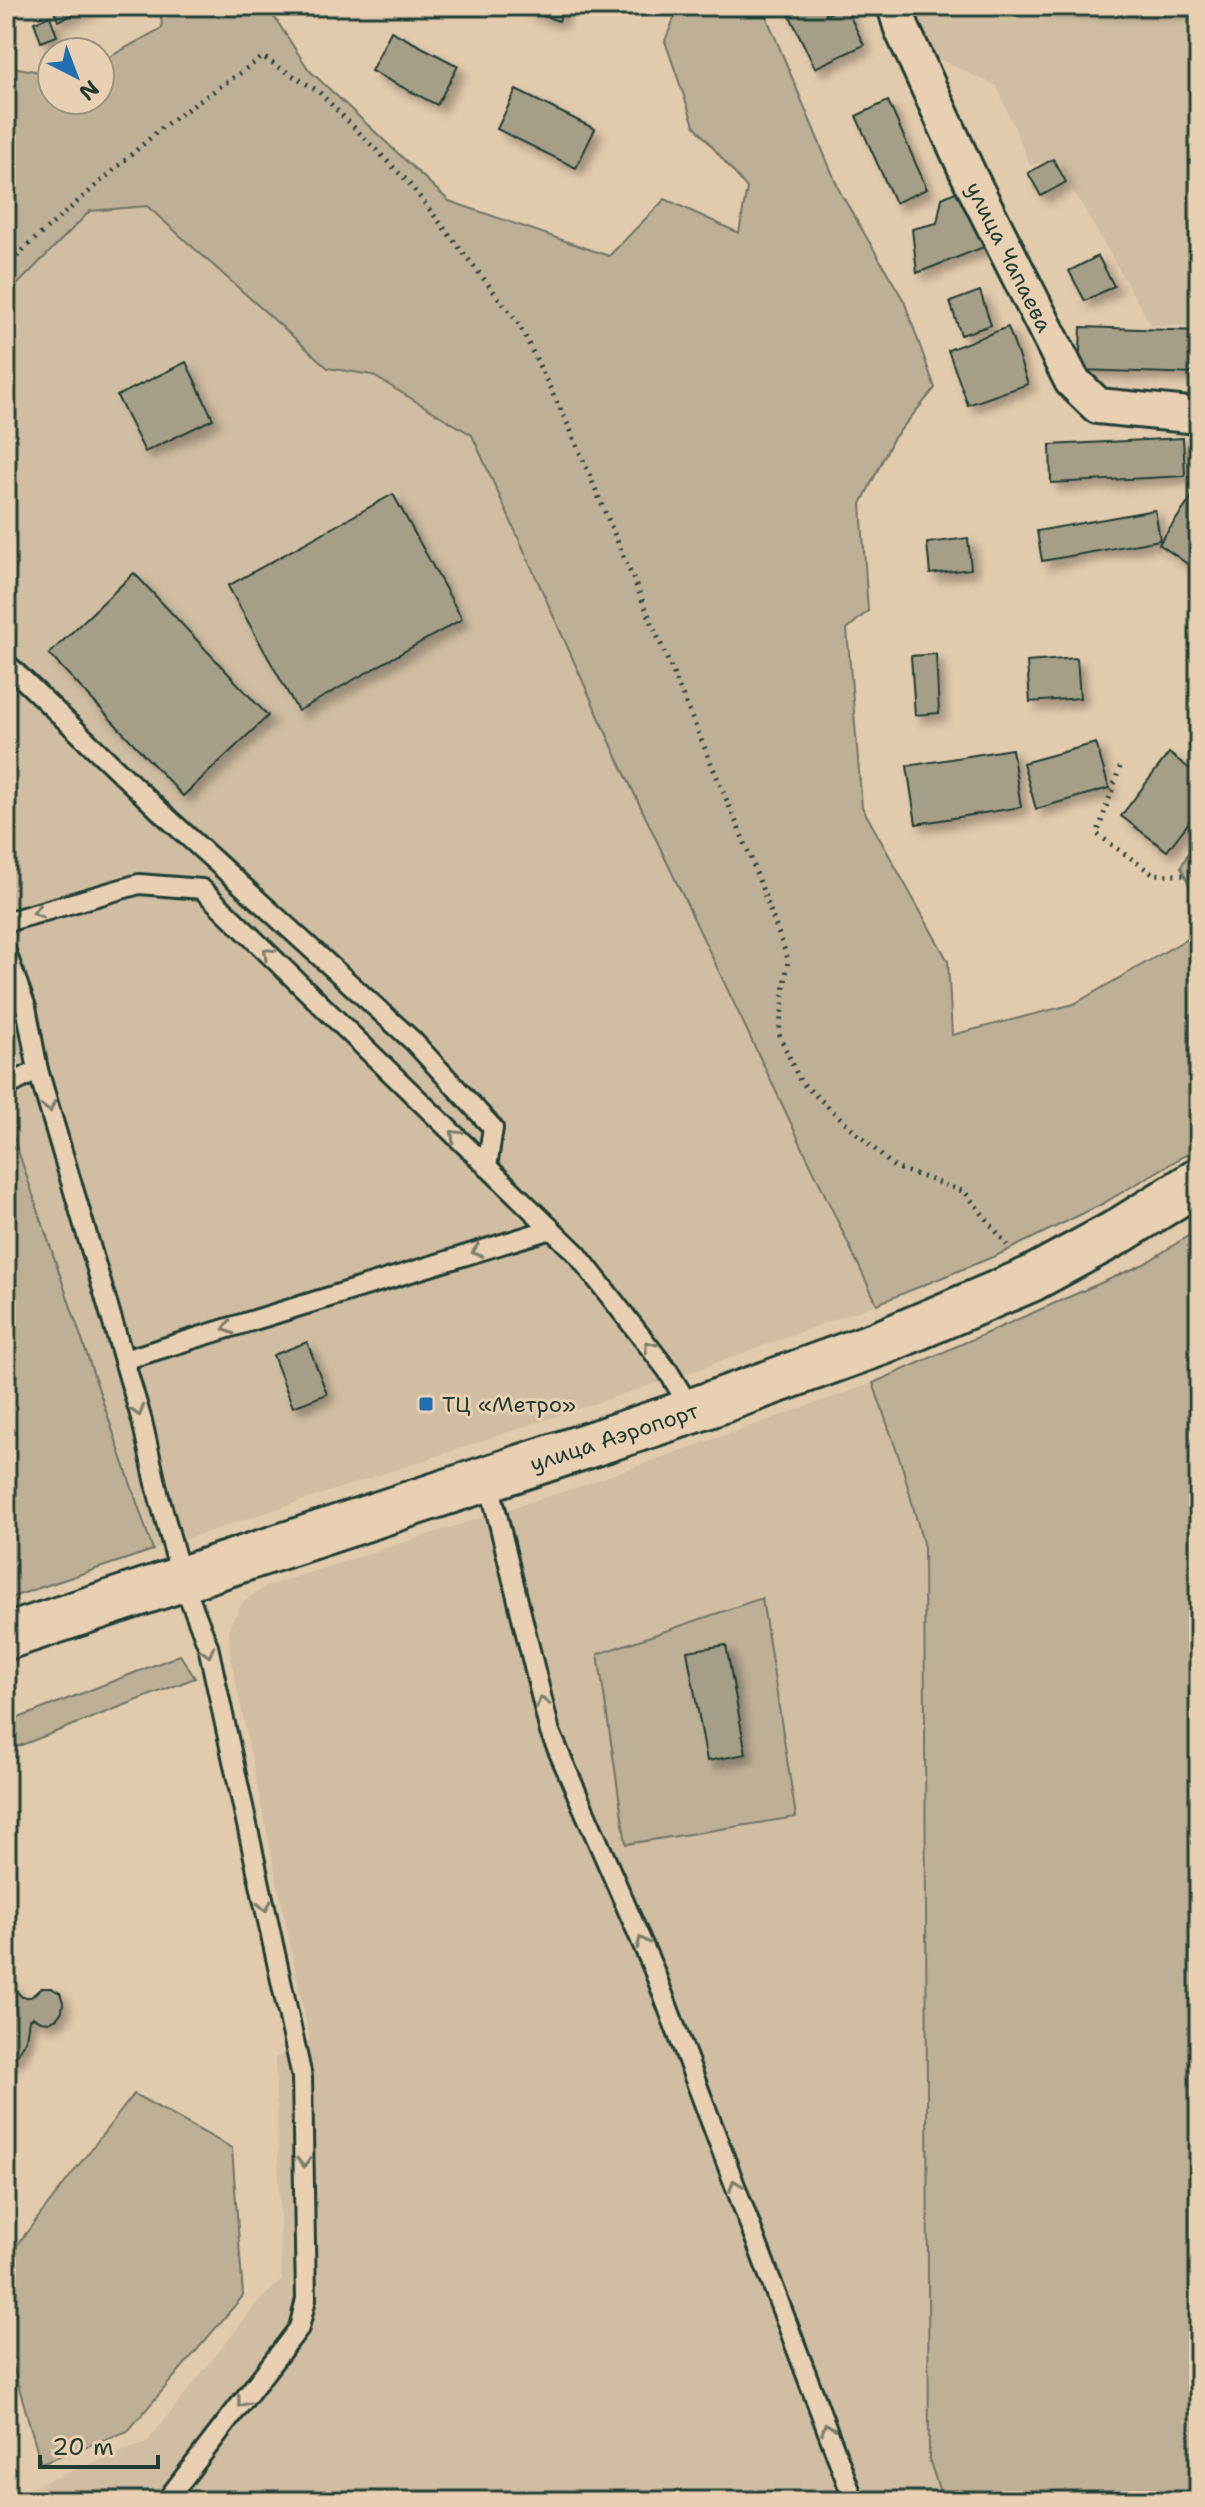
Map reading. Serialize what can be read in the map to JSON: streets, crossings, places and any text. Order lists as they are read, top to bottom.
{
  "streets": {
    "main road": ["улица Аэропорт"],
    "street": ["улица Чапаева"]
  },
  "places": {
    "transit": ["ТЦ «Метро»"]
  },
  "scale_bar": "20 m",
  "north": "bottom right"
}
